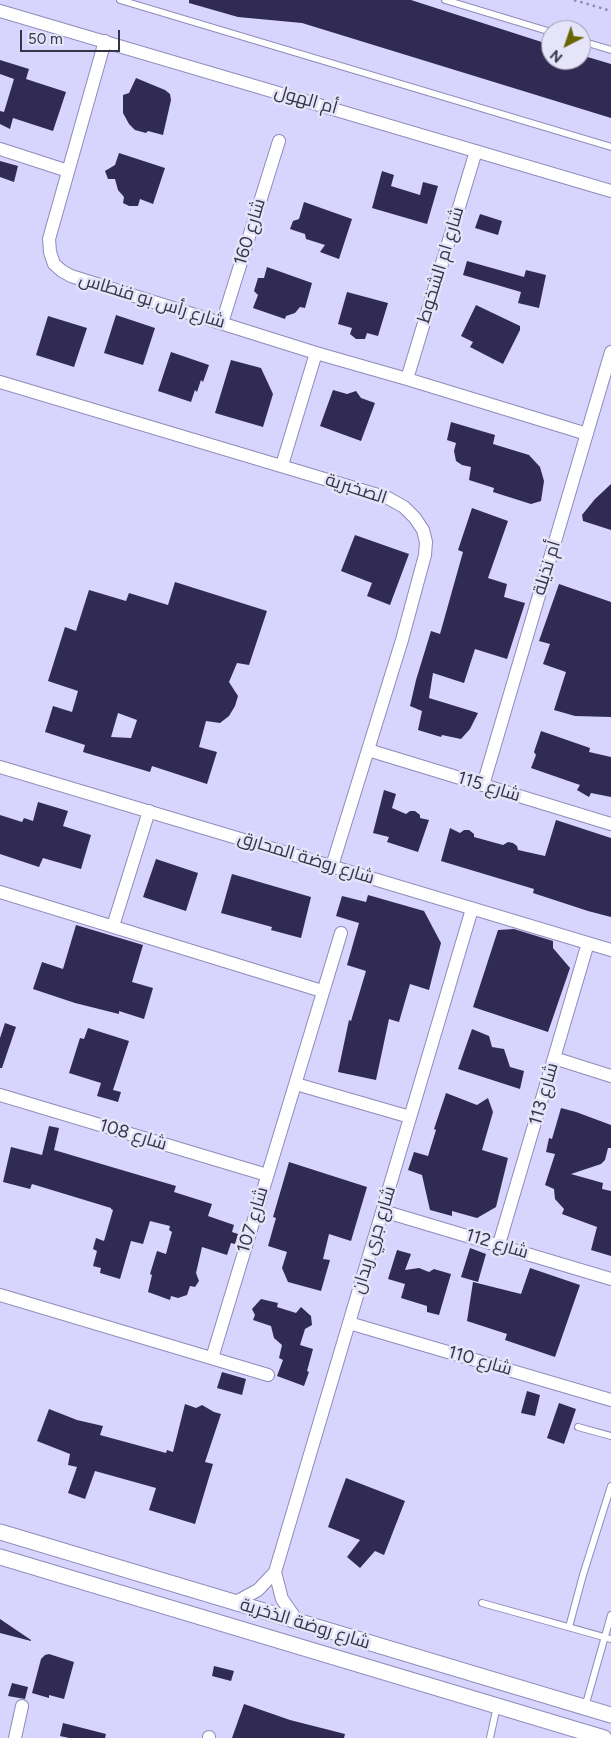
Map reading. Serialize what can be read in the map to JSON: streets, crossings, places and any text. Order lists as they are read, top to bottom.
{
  "streets": {
    "street": [
      "أم الهول",
      "شارع 160",
      "شارع ام الشخوط",
      "شارع رأس بو فنطاس",
      "الصخبرية",
      "أم نذيلة",
      "شارع 115",
      "شارع روضة المحارق",
      "شارع 113",
      "شارع 108",
      "شارع 107",
      "شارع جري ربدان",
      "شارع 112",
      "شارع 110",
      "شارع روضة الذخرية"
    ]
  },
  "crossings": [
    ["أم الهول", "شارع ام الشخوط"],
    ["أم الهول", "شارع رأس بو فنطاس"],
    ["شارع 160", "شارع رأس بو فنطاس"],
    ["شارع ام الشخوط", "شارع رأس بو فنطاس"],
    ["شارع رأس بو فنطاس", "أم نذيلة"],
    ["الصخبرية", "شارع 115"],
    ["الصخبرية", "شارع روضة المحارق"],
    ["أم نذيلة", "شارع 115"],
    ["شارع روضة المحارق", "شارع 113"],
    ["شارع روضة المحارق", "شارع جري ربدان"],
    ["شارع 113", "شارع 112"],
    ["شارع 108", "شارع 107"],
    ["شارع جري ربدان", "شارع 112"],
    ["شارع جري ربدان", "شارع 110"],
    ["شارع جري ربدان", "شارع روضة الذخرية"]
  ],
  "scale_bar": "50 m",
  "north": "bottom left"
}
